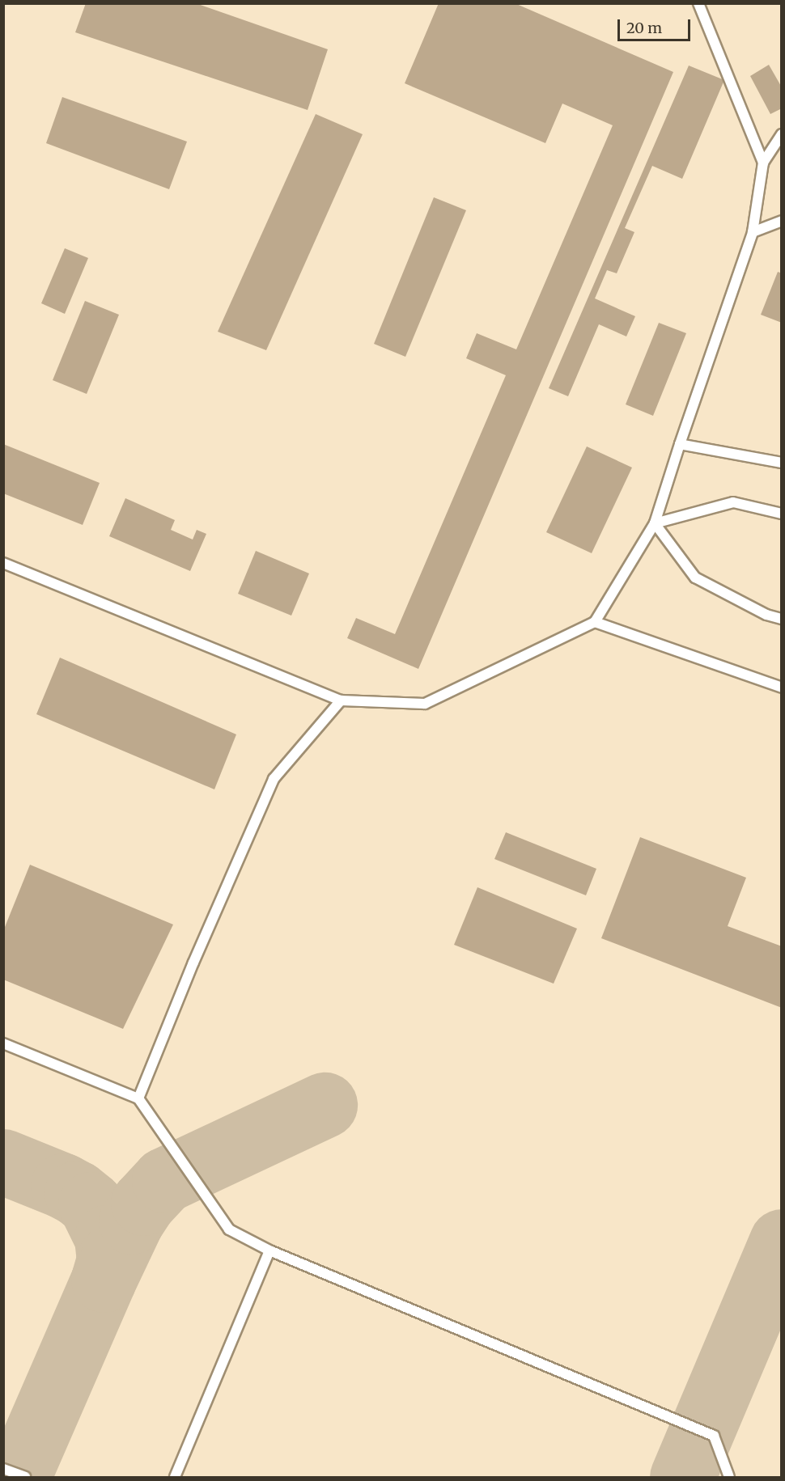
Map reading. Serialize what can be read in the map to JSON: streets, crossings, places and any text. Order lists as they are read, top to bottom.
{
  "scale_bar": "20 m"
}
